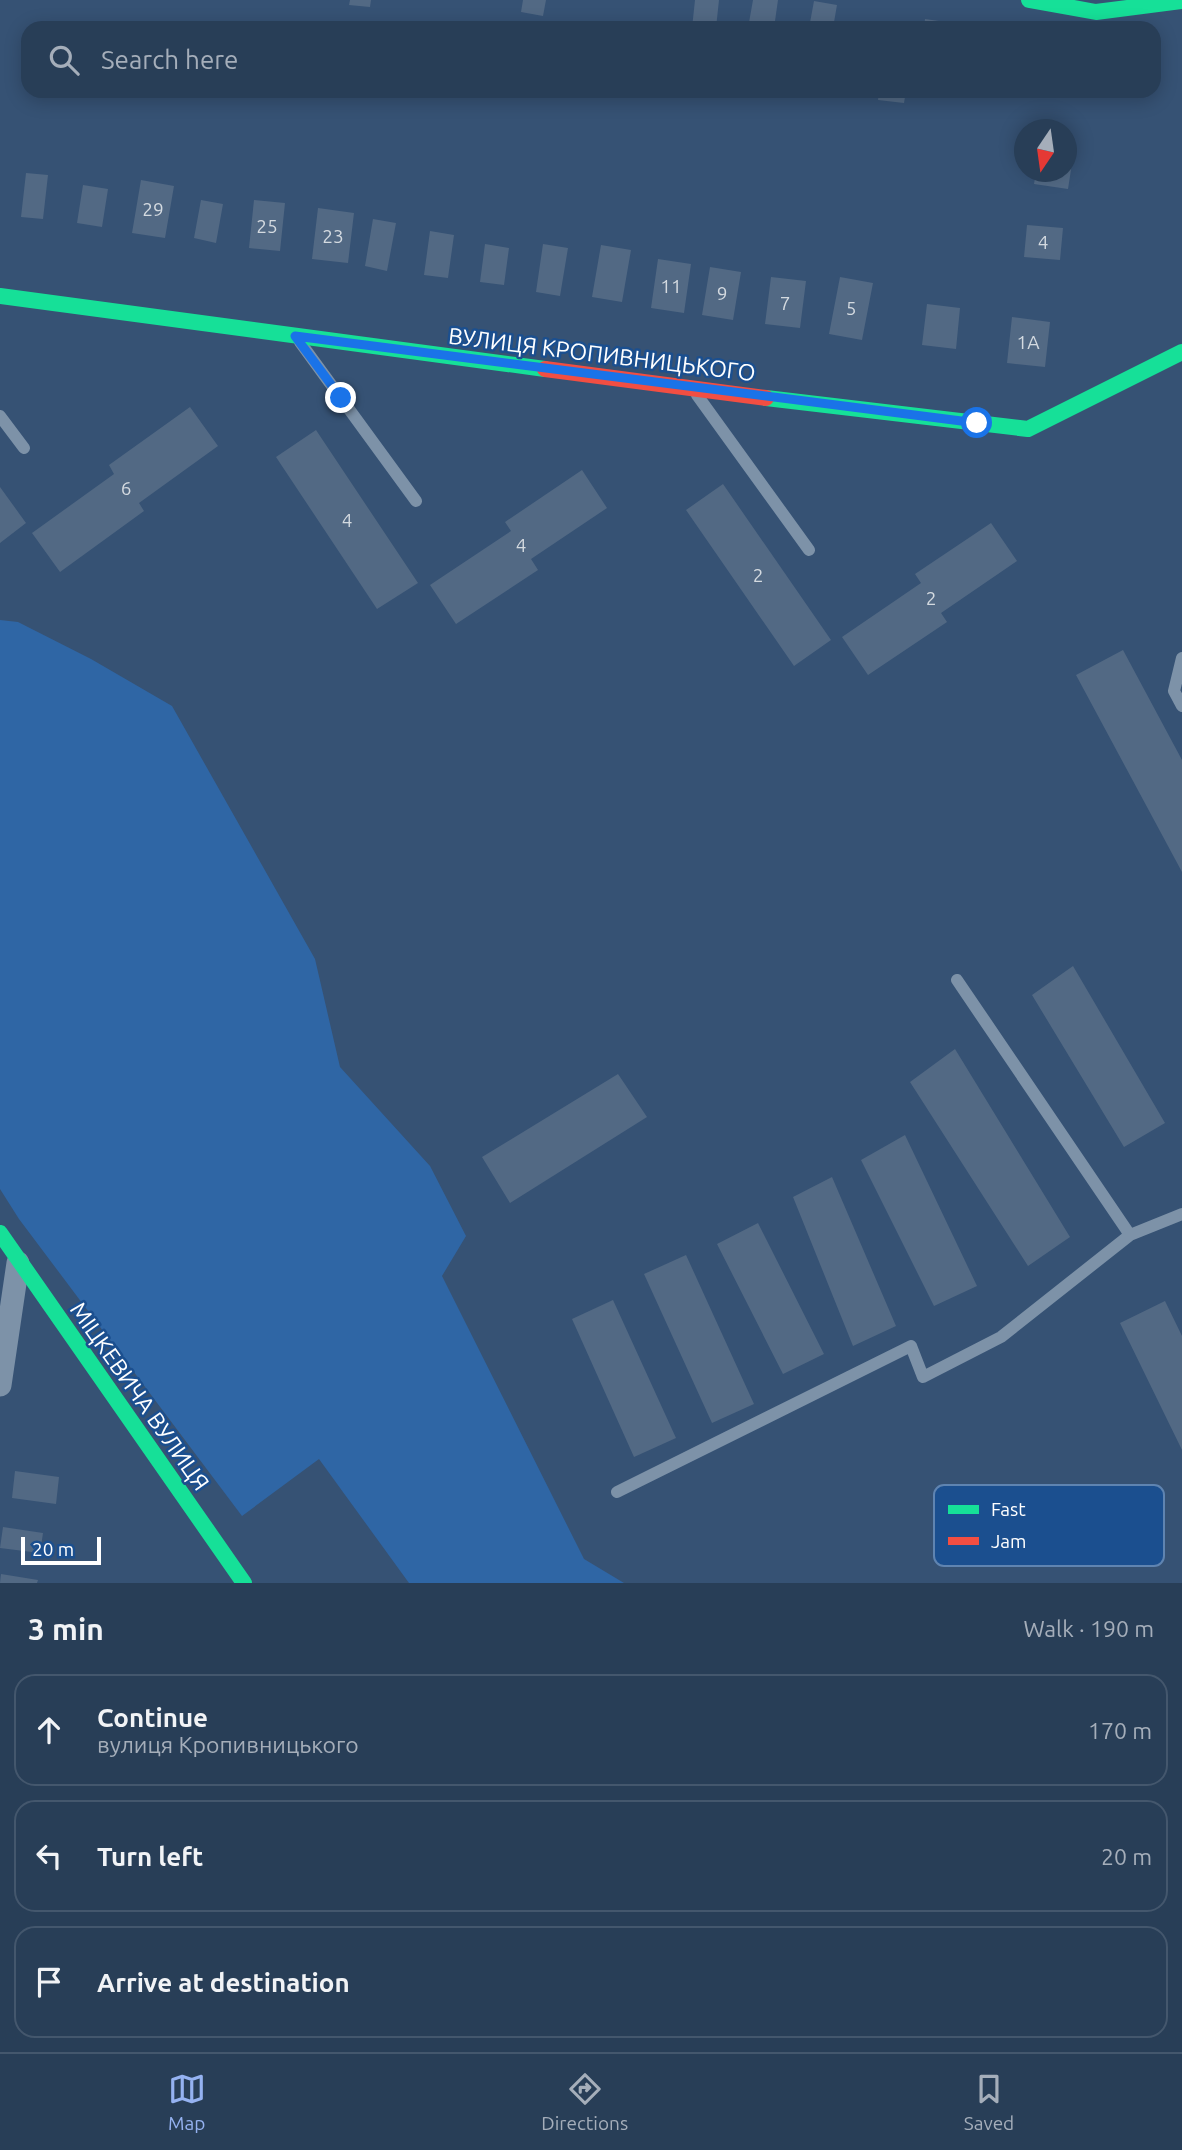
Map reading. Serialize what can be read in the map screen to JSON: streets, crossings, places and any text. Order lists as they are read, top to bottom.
{
  "streets": {
    "street": ["ВУЛИЦЯ КРОПИВНИЦЬКОГО", "МІЦКЕВИЧА ВУЛИЦЯ"]
  },
  "house_numbers": [
    "29",
    "25",
    "23",
    "4",
    "11",
    "9",
    "7",
    "5",
    "1А",
    "6",
    "4",
    "4",
    "2",
    "2"
  ],
  "legend": ["Fast", "Jam"],
  "scale_bar": "20 m",
  "north": "bottom",
  "page": {
    "search": "Search here",
    "scale": "20 m",
    "heading": ["3 min", "Walk · 190 m"],
    "list": [
      ["Continue", "вулиця Кропивницького", "170 m"],
      ["Turn left", "20 m"],
      "Arrive at destination"
    ],
    "nav": ["Map", "Directions", "Saved"]
  }
}
